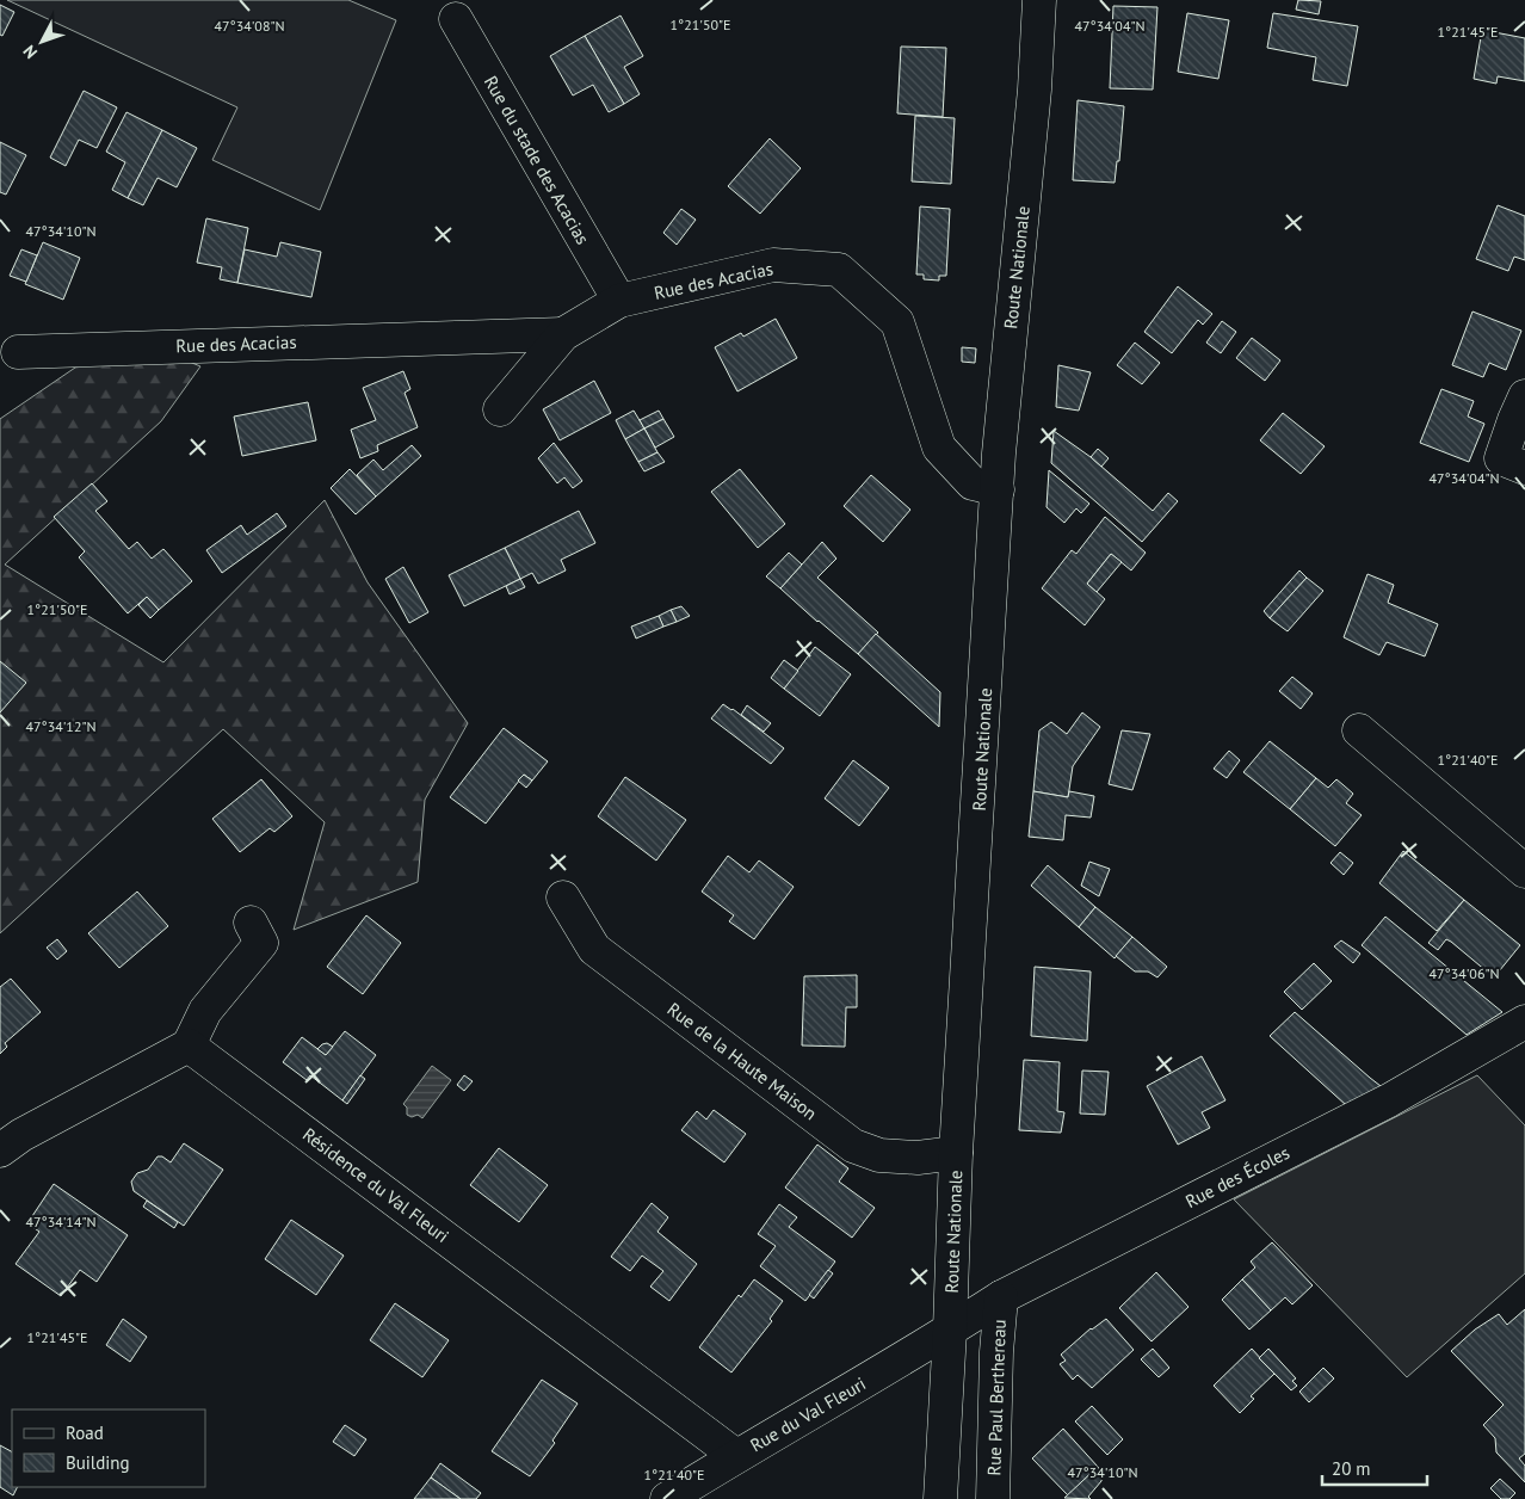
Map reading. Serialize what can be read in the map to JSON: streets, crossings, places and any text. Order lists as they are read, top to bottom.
{
  "streets": {
    "street": [
      "Rue du stade des Acacias",
      "Route Nationale",
      "Rue des Acacias",
      "Rue de la Haute Maison",
      "Rue des Écoles",
      "Résidence du Val Fleuri",
      "Rue Paul Berthereau",
      "Rue du Val Fleuri"
    ]
  },
  "crossings": [
    ["Rue du stade des Acacias", "Rue des Acacias"],
    ["Route Nationale", "Rue des Acacias"],
    ["Route Nationale", "Rue de la Haute Maison"],
    ["Route Nationale", "Rue des Écoles"],
    ["Route Nationale", "Rue du Val Fleuri"],
    ["Rue des Écoles", "Rue Paul Berthereau"],
    ["Rue des Écoles", "Rue du Val Fleuri"],
    ["Résidence du Val Fleuri", "Rue du Val Fleuri"]
  ],
  "legend": ["Road", "Building"],
  "scale_bar": "20 m",
  "north": "bottom left",
  "coordinates": [
    "1°21'50\"E",
    "47°34'08\"N",
    "47°34'04\"N",
    "1°21'45\"E",
    "47°34'10\"N",
    "47°34'12\"N",
    "1°21'40\"E",
    "47°34'06\"N",
    "47°34'14\"N"
  ]
}
